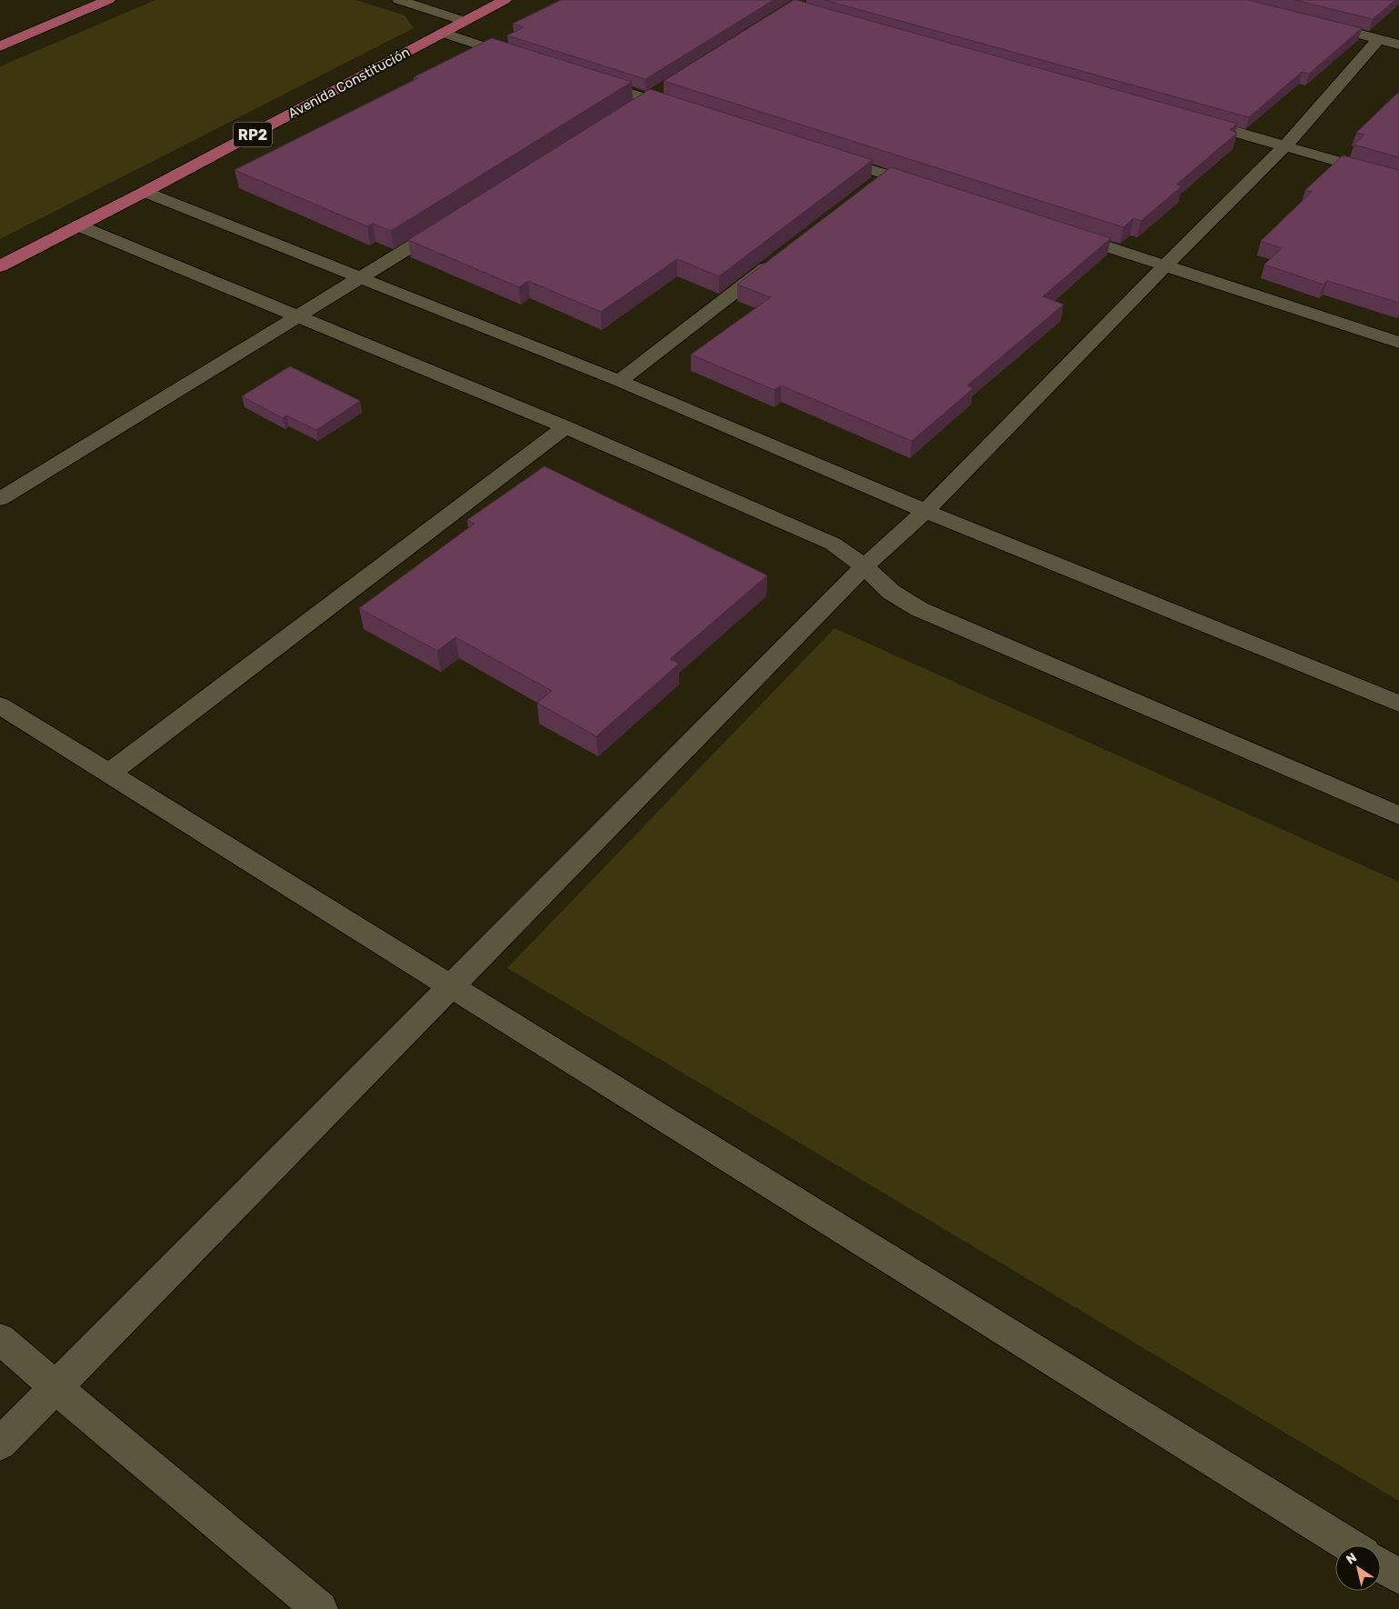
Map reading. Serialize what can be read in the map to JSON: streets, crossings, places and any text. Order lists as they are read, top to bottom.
{
  "streets": {
    "main road": ["Avenida Constitución", "RP2"]
  },
  "north": "top left"
}
